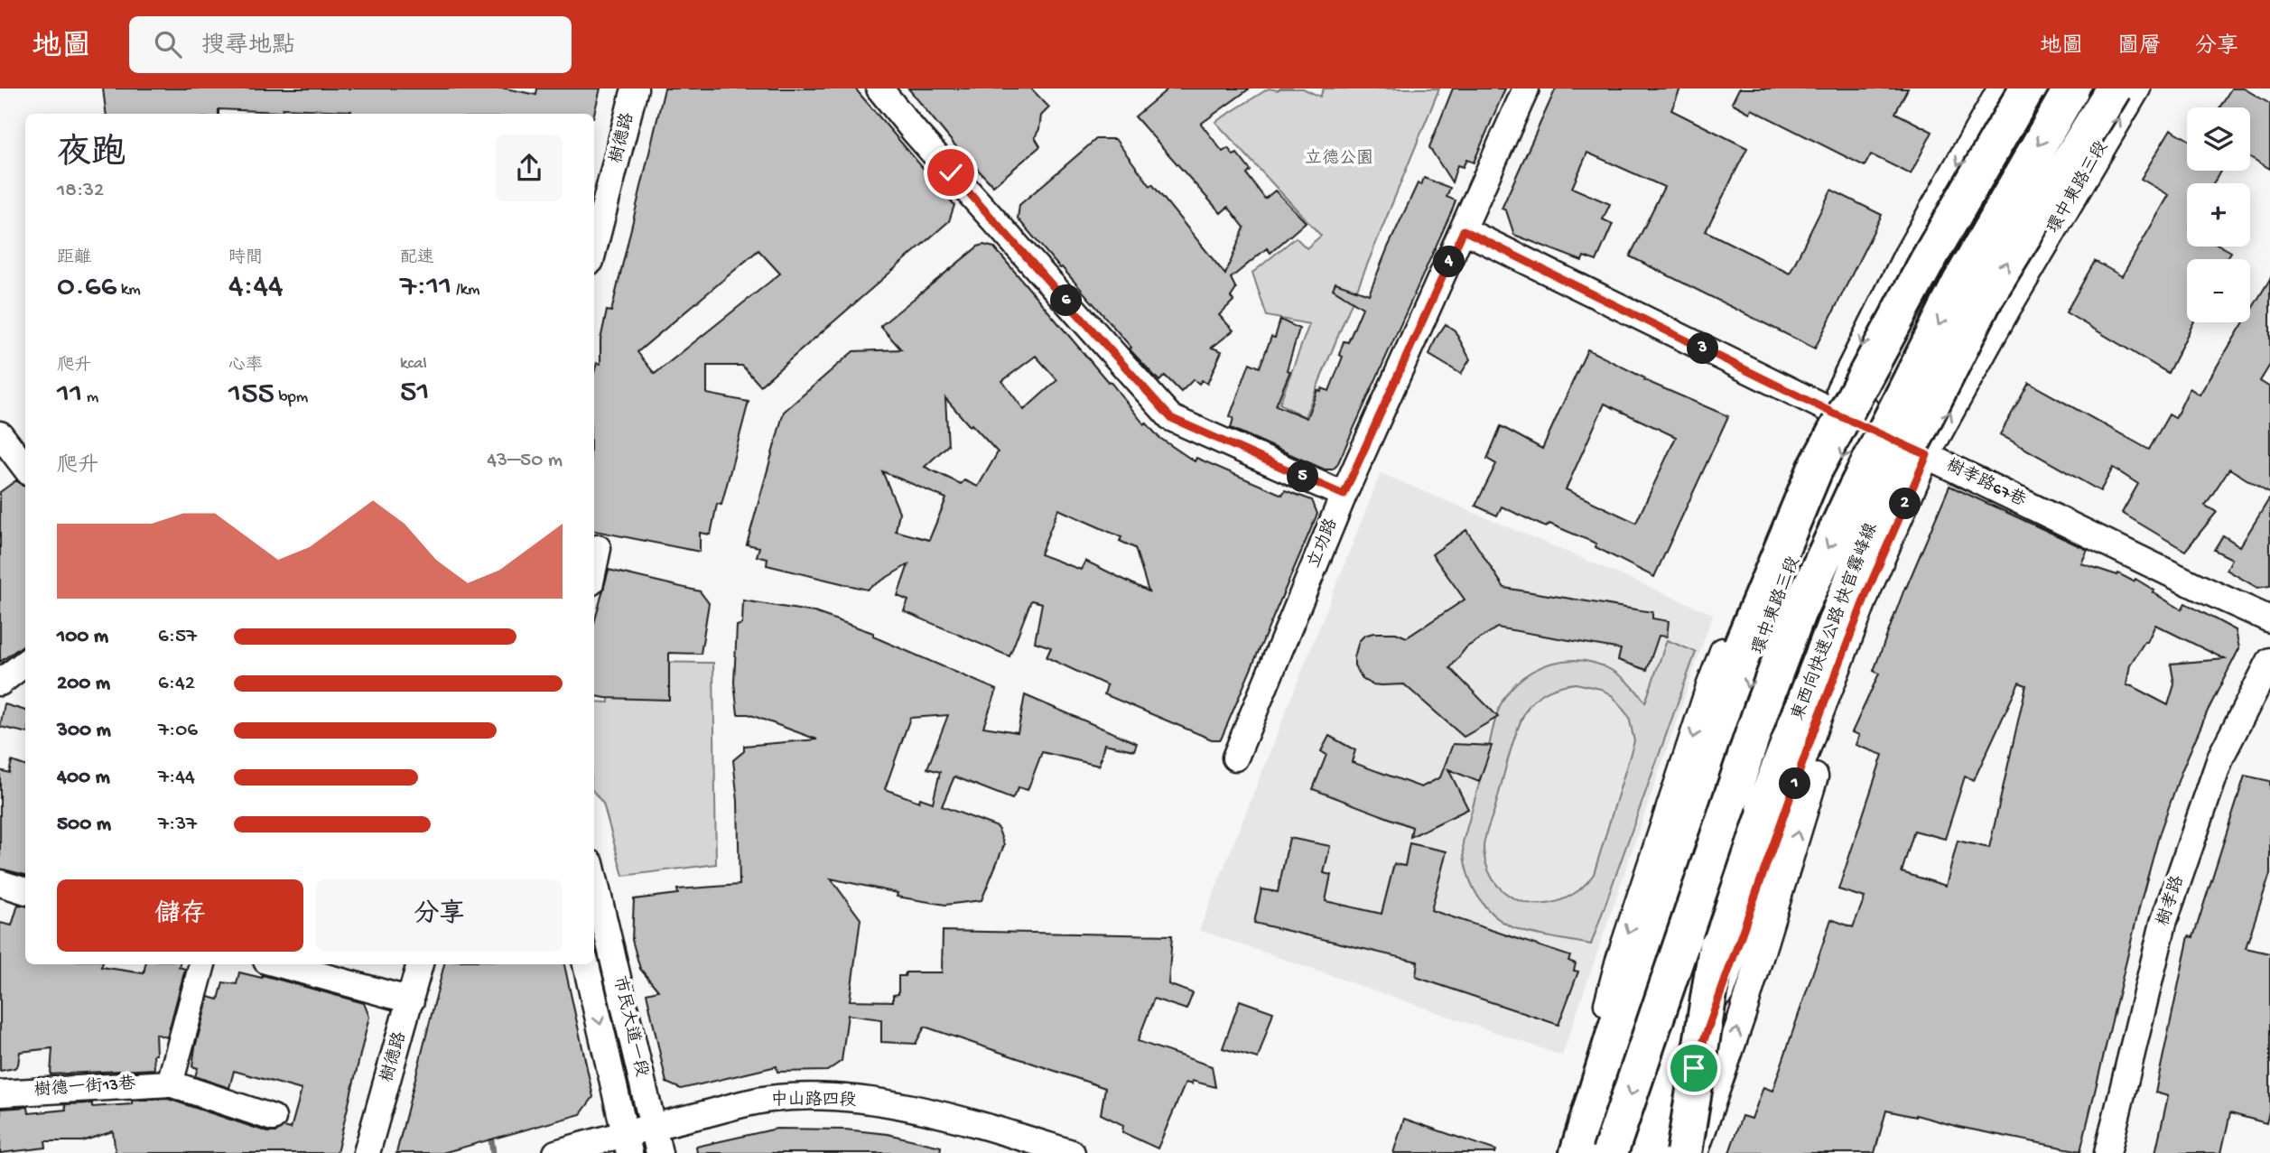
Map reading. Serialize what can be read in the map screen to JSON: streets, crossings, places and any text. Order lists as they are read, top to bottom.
{
  "streets": {
    "highway": ["東西向快速公路 快官霧峰線"],
    "street": [
      "樹德路",
      "環中東路三段",
      "樹孝路67巷",
      "立功路",
      "樹孝路",
      "市民大道一段",
      "樹德一街13巷",
      "中山路四段"
    ]
  },
  "crossings": [
    ["環中東路三段", "樹孝路67巷"],
    ["樹孝路67巷", "立功路"],
    ["市民大道一段", "中山路四段"]
  ],
  "parks": ["立德公園"],
  "page": {
    "header": "地圖",
    "search": "搜尋地點",
    "nav": ["地圖", "圖層", "分享"],
    "map_buttons": ["+", "−"],
    "heading": ["夜跑", "18:32"],
    "stats": [
      ["距離", "0.66 km"],
      ["時間", "4:44"],
      ["配速", "7:11 /km"],
      ["爬升", "11 m"],
      ["心率", "155 bpm"],
      ["kcal", "51"]
    ],
    "pins": [
      "4",
      "6",
      "3",
      "5",
      "2",
      "1"
    ],
    "chart": ["爬升", "43–50 m"],
    "list": [
      {
        "name": "100 m",
        "note": "6:57"
      },
      {
        "name": "200 m",
        "note": "6:42"
      },
      {
        "name": "300 m",
        "note": "7:06"
      },
      {
        "name": "400 m",
        "note": "7:44"
      },
      {
        "name": "500 m",
        "note": "7:37"
      }
    ],
    "buttons": ["儲存", "分享"]
  }
}
